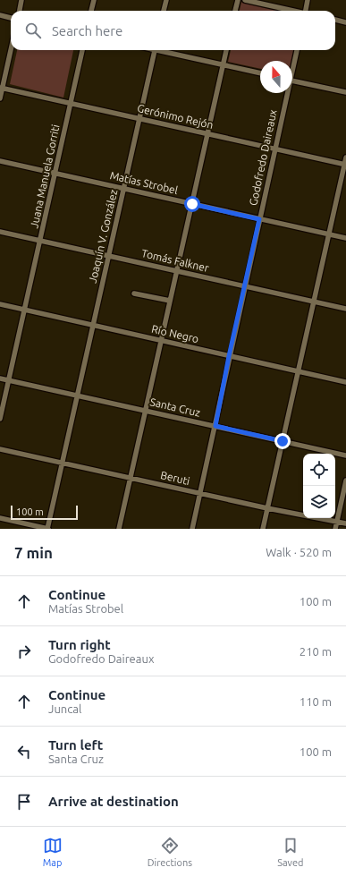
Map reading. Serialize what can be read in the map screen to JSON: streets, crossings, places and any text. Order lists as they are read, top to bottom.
{
  "streets": {
    "street": [
      "Gerónimo Rejón",
      "Godofredo Daireaux",
      "Juana Manuela Gorriti",
      "Matías Strobel",
      "Joaquín V. González",
      "Tomás Falkner",
      "Río Negro",
      "Santa Cruz",
      "Beruti"
    ]
  },
  "crossings": [
    ["Gerónimo Rejón", "Godofredo Daireaux"],
    ["Gerónimo Rejón", "Juana Manuela Gorriti"],
    ["Gerónimo Rejón", "Joaquín V. González"],
    ["Godofredo Daireaux", "Matías Strobel"],
    ["Godofredo Daireaux", "Tomás Falkner"],
    ["Godofredo Daireaux", "Río Negro"],
    ["Godofredo Daireaux", "Santa Cruz"],
    ["Godofredo Daireaux", "Beruti"],
    ["Juana Manuela Gorriti", "Matías Strobel"],
    ["Juana Manuela Gorriti", "Tomás Falkner"],
    ["Juana Manuela Gorriti", "Río Negro"],
    ["Juana Manuela Gorriti", "Santa Cruz"],
    ["Matías Strobel", "Joaquín V. González"],
    ["Joaquín V. González", "Tomás Falkner"],
    ["Joaquín V. González", "Río Negro"],
    ["Joaquín V. González", "Santa Cruz"],
    ["Joaquín V. González", "Beruti"]
  ],
  "scale_bar": "100 m",
  "north": "top",
  "page": {
    "search": "Search here",
    "scale": "100 m",
    "heading": ["7 min", "Walk · 520 m"],
    "list": [
      ["Continue", "Matías Strobel", "100 m"],
      ["Turn right", "Godofredo Daireaux", "210 m"],
      ["Continue", "Juncal", "110 m"],
      ["Turn left", "Santa Cruz", "100 m"],
      "Arrive at destination"
    ],
    "nav": ["Map", "Directions", "Saved"]
  }
}
